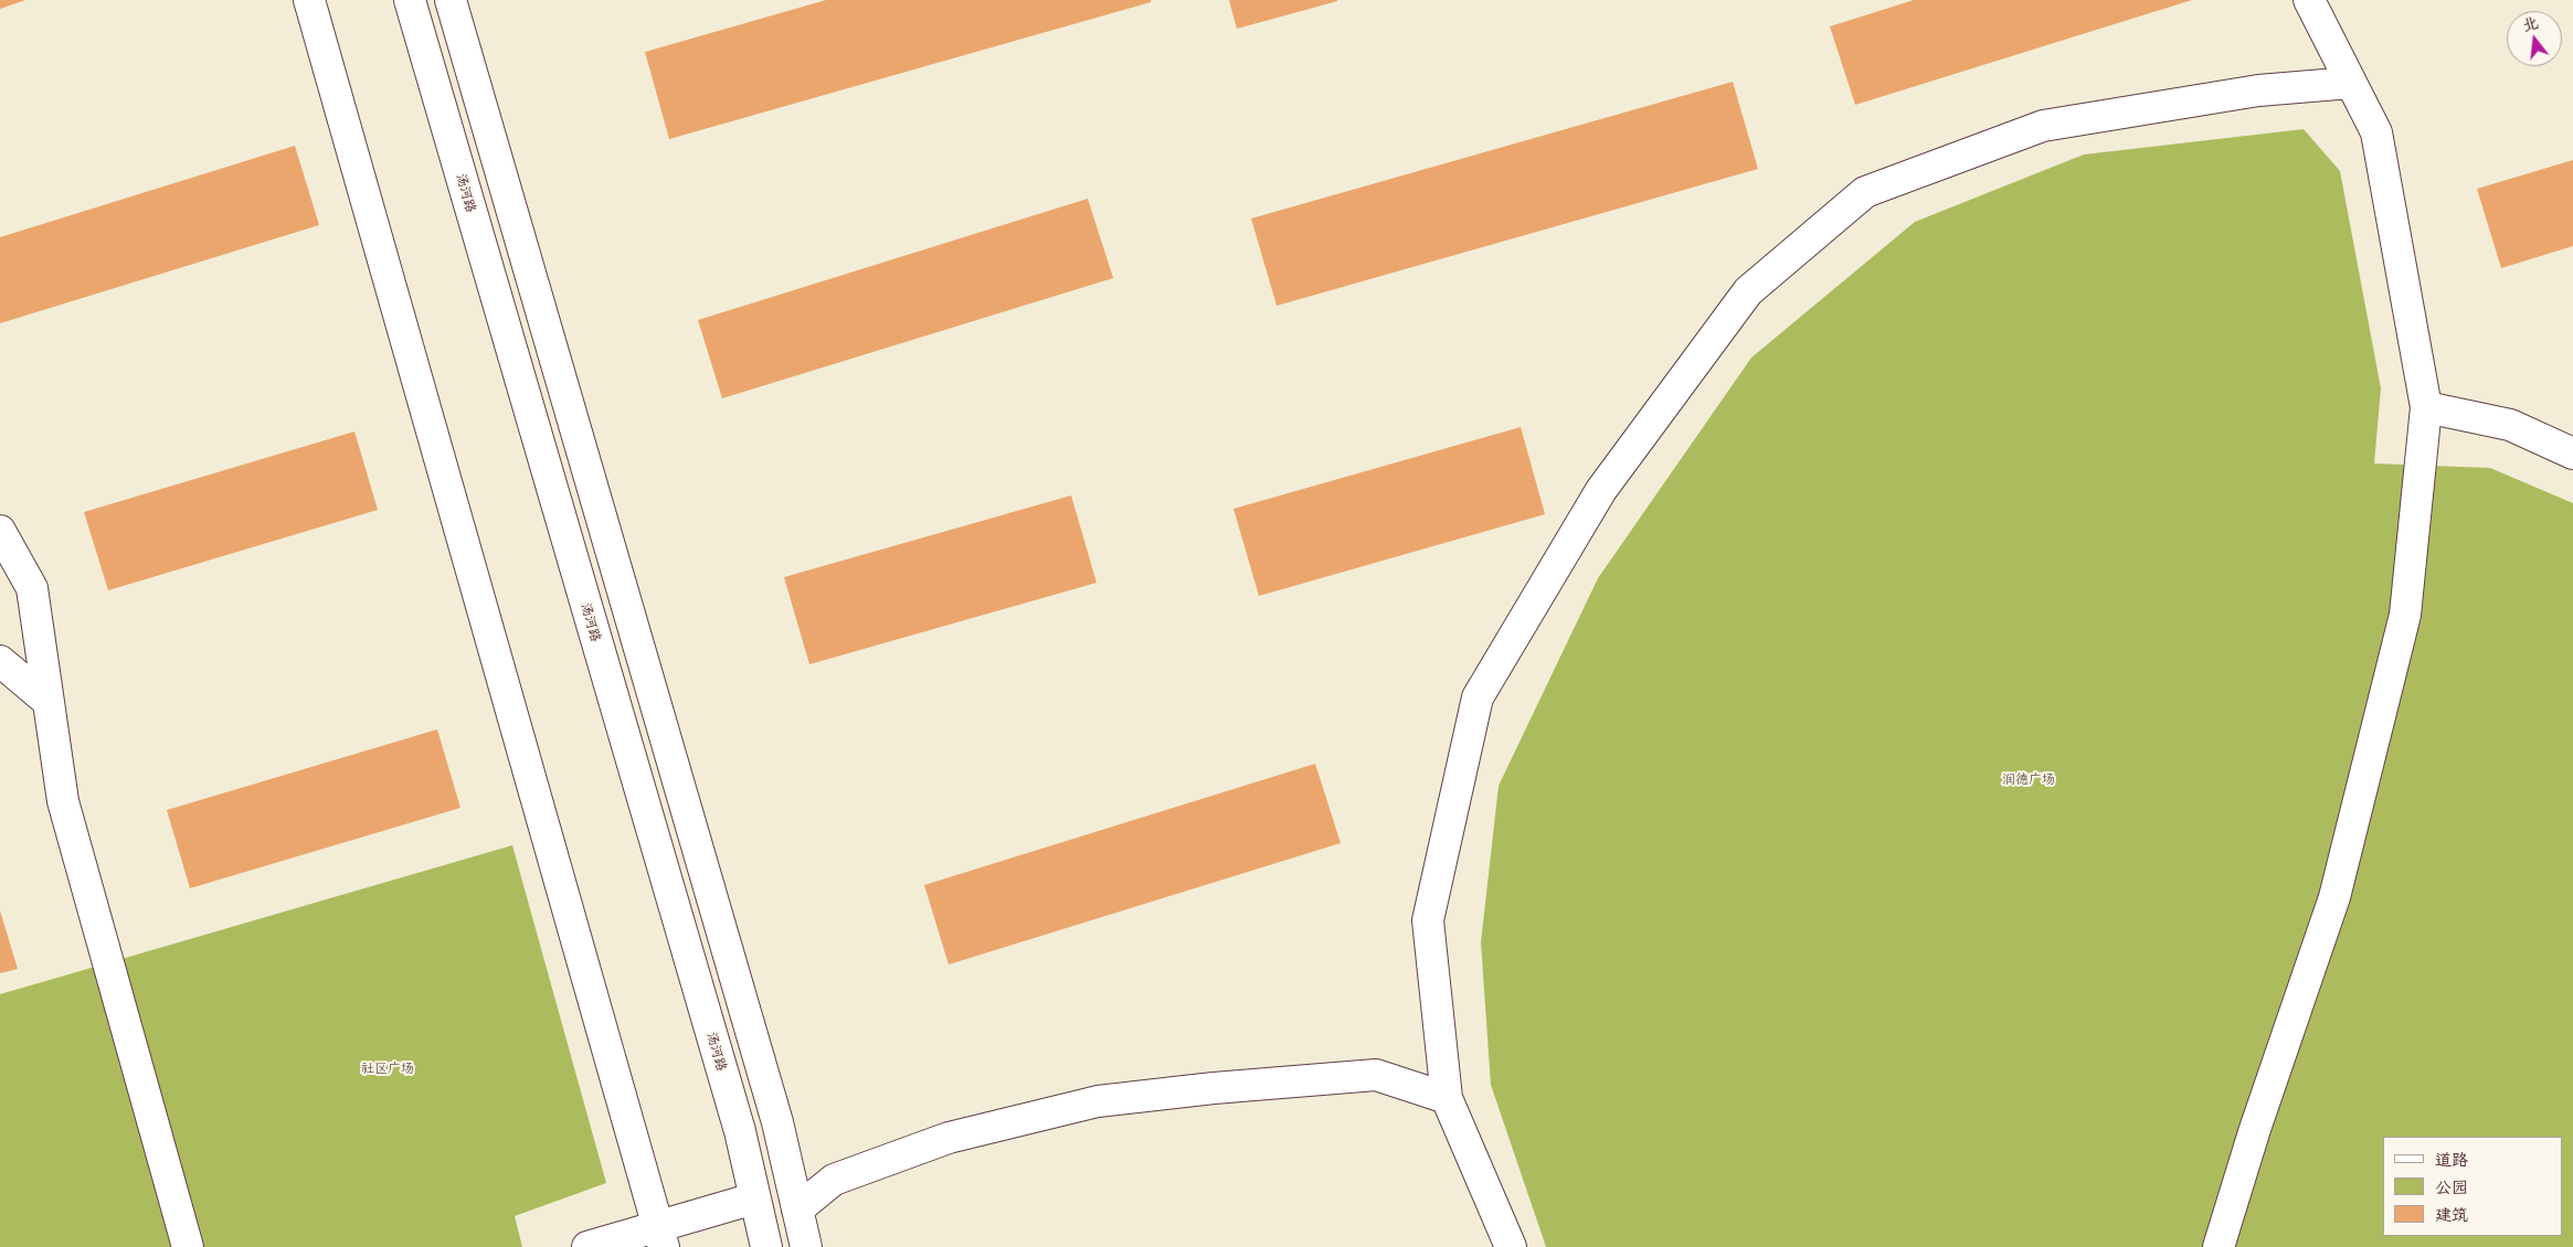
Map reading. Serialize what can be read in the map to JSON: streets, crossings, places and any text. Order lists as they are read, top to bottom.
{
  "streets": {
    "street": ["汤河路"]
  },
  "parks": ["润德广场", "社区广场"],
  "legend": ["道路", "公园", "建筑"],
  "north": "top"
}
